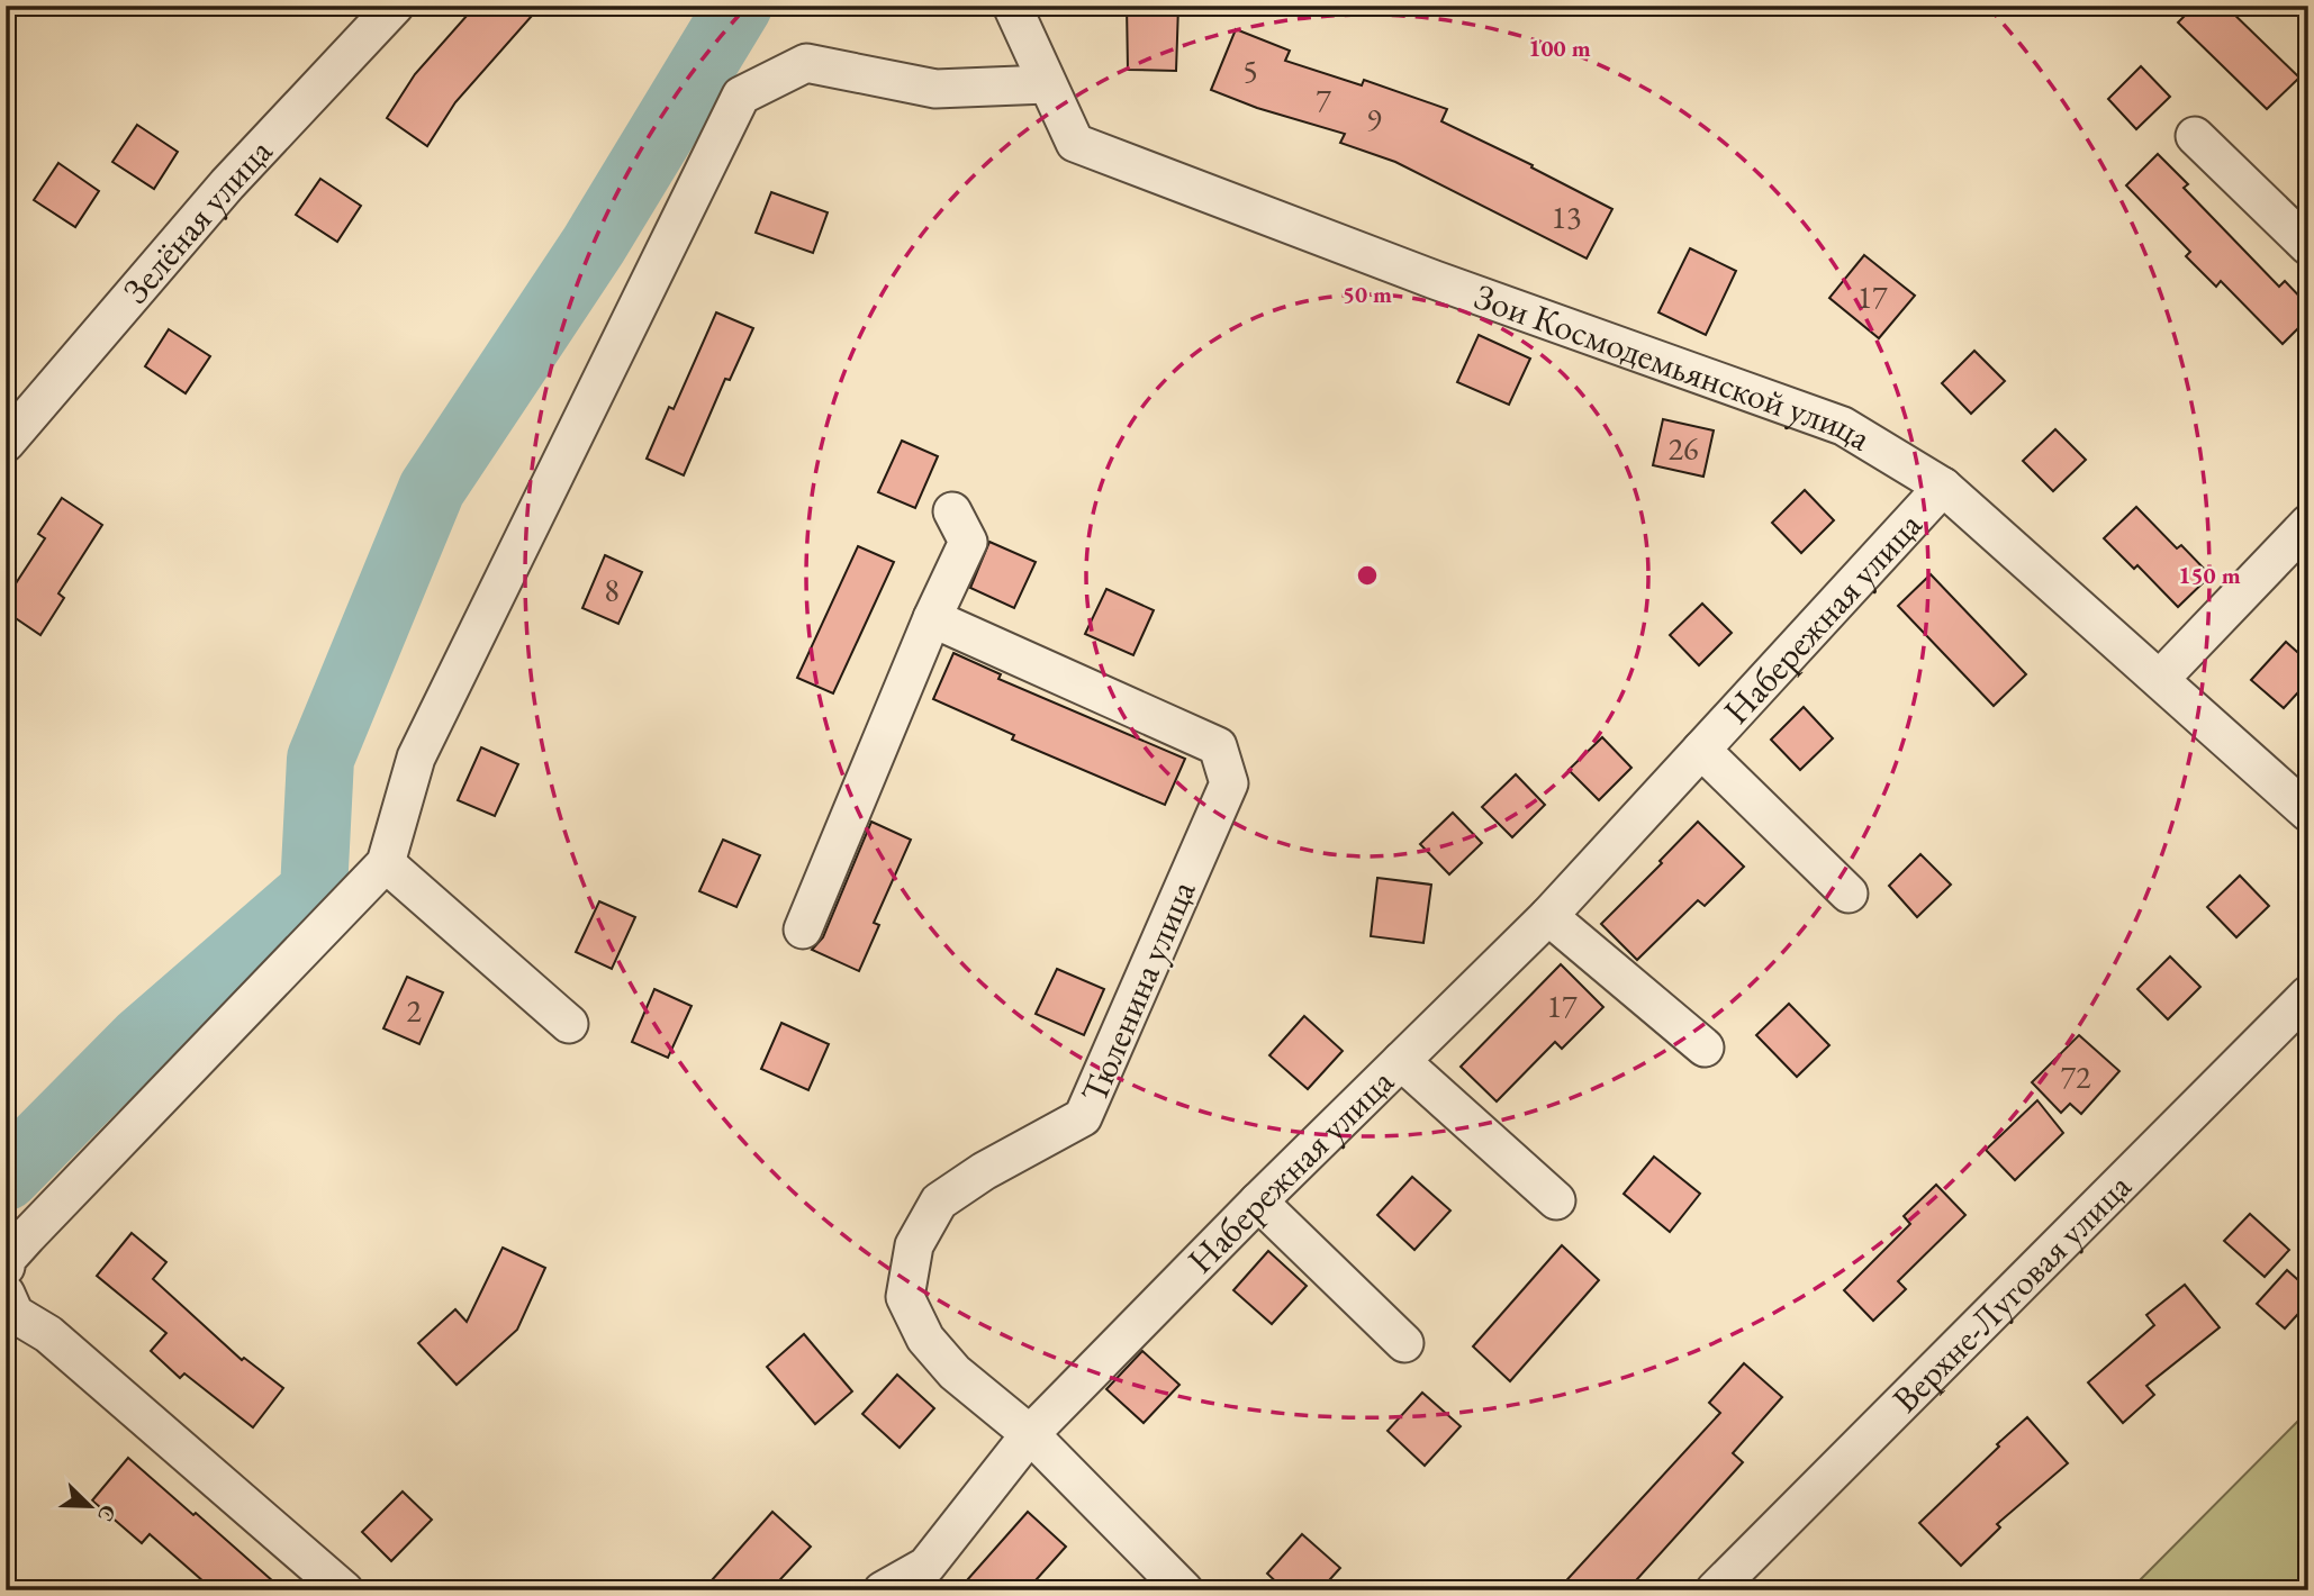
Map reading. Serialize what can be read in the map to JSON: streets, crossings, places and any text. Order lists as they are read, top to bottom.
{
  "streets": {
    "street": [
      "Зелёная улица",
      "Зои Космодемьянской улица",
      "Набережная улица",
      "Тюленина улица",
      "Верхне-Луговая улица"
    ]
  },
  "crossings": [
    ["Зои Космодемьянской улица", "Набережная улица"],
    ["Набережная улица", "Тюленина улица"]
  ],
  "house_numbers": [
    "5",
    "7",
    "9",
    "13",
    "17",
    "26",
    "8",
    "17",
    "2",
    "72"
  ],
  "north": "bottom right",
  "rings": ["100 m", "50 m", "150 m"]
}
